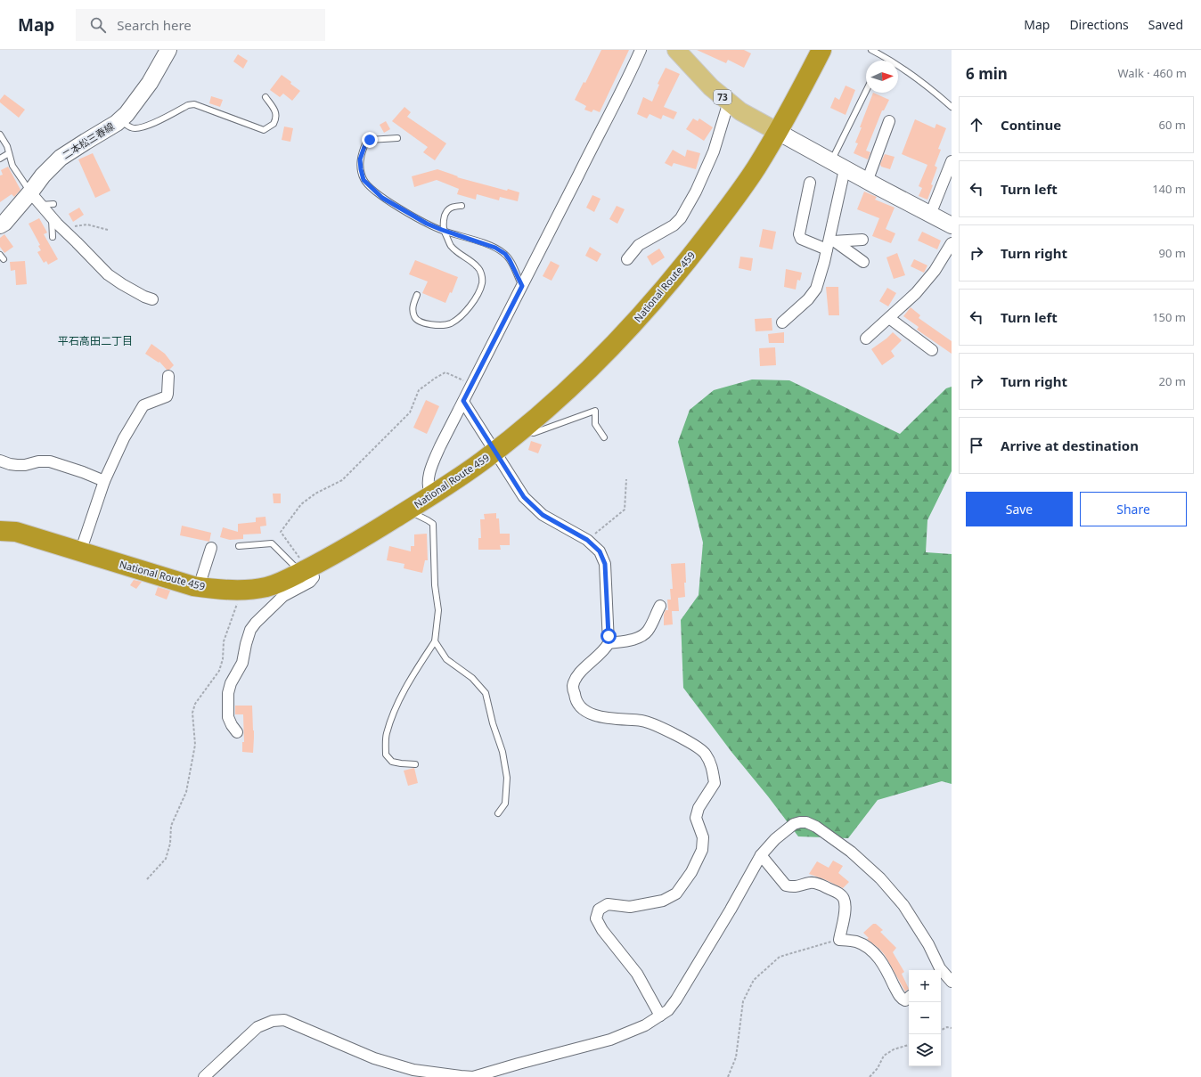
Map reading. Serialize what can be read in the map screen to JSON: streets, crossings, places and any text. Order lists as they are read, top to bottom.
{
  "streets": {
    "highway": ["National Route 459"],
    "main road": ["73", "二本松三春線"]
  },
  "crossings": [
    ["73", "National Route 459"]
  ],
  "districts": ["平石高田二丁目"],
  "north": "right",
  "page": {
    "header": "Map",
    "search": "Search here",
    "nav": ["Map", "Directions", "Saved"],
    "heading": ["6 min", "Walk · 460 m"],
    "list": [
      ["Continue", "60 m"],
      ["Turn left", "140 m"],
      ["Turn right", "90 m"],
      ["Turn left", "150 m"],
      ["Turn right", "20 m"],
      "Arrive at destination"
    ],
    "buttons": ["Save", "Share"],
    "map_buttons": ["+", "−"]
  }
}
